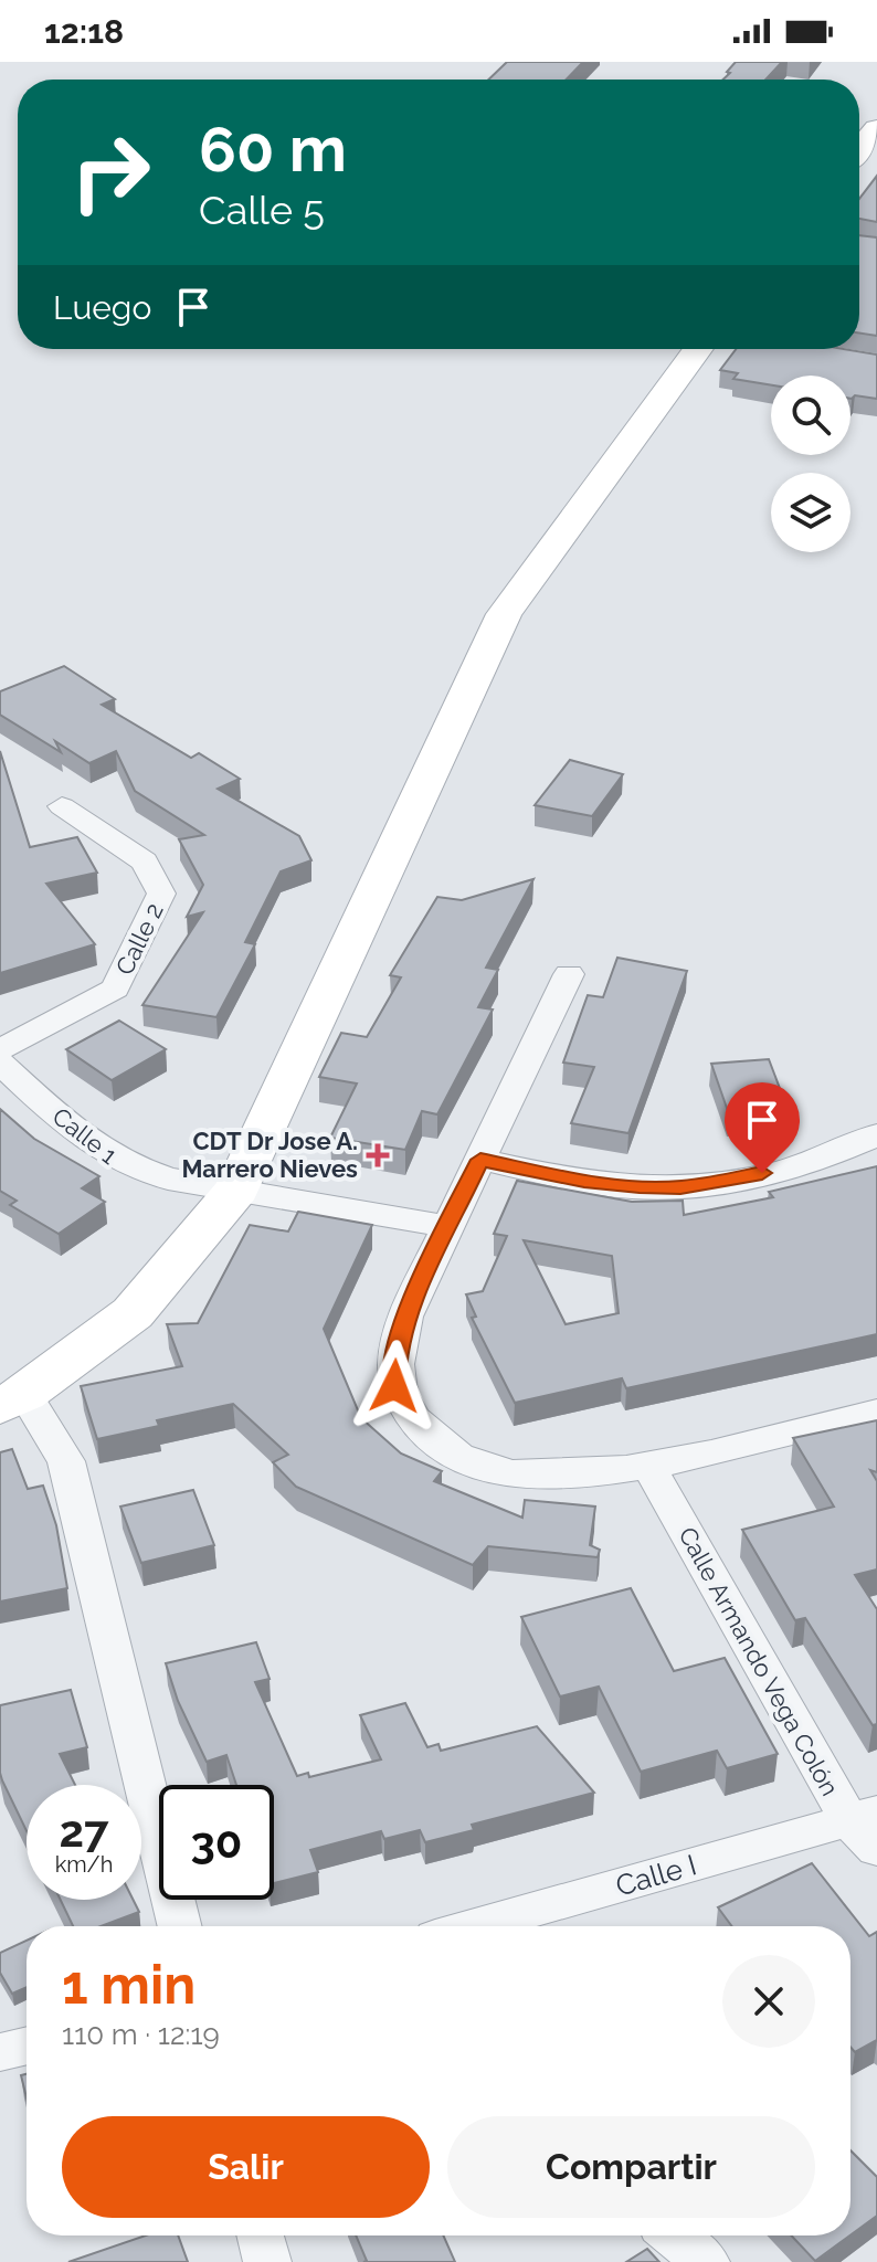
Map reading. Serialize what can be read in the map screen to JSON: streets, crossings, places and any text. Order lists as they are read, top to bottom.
{
  "streets": {
    "street": [
      "Calle 2",
      "Calle 1",
      "Calle Armando Vega Colón",
      "Calle I"
    ]
  },
  "crossings": [
    ["Calle Armando Vega Colón", "Calle I"]
  ],
  "places": {
    "health": ["CDT Dr Jose A. Marrero Nieves"]
  },
  "page": {
    "status": "12:18",
    "turn": ["60 m", "Calle 5"],
    "then": "Luego",
    "speed": "27 km/h",
    "limit": "30",
    "heading": ["1 min", "110 m · 12:19"],
    "buttons": ["Salir", "Compartir"]
  }
}
